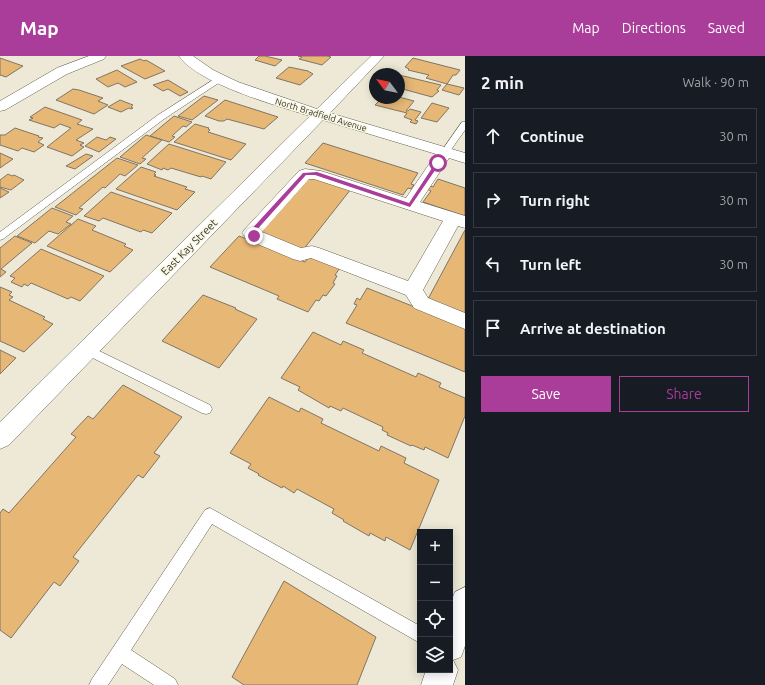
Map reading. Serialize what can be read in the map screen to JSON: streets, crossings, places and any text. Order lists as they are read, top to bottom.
{
  "streets": {
    "street": ["North Bradfield Avenue", "East Kay Street"]
  },
  "crossings": [
    ["North Bradfield Avenue", "East Kay Street"]
  ],
  "north": "top left",
  "page": {
    "header": "Map",
    "nav": ["Map", "Directions", "Saved"],
    "heading": ["2 min", "Walk · 90 m"],
    "list": [
      ["Continue", "30 m"],
      ["Turn right", "30 m"],
      ["Turn left", "30 m"],
      "Arrive at destination"
    ],
    "buttons": ["Save", "Share"],
    "map_buttons": ["+", "−"]
  }
}
